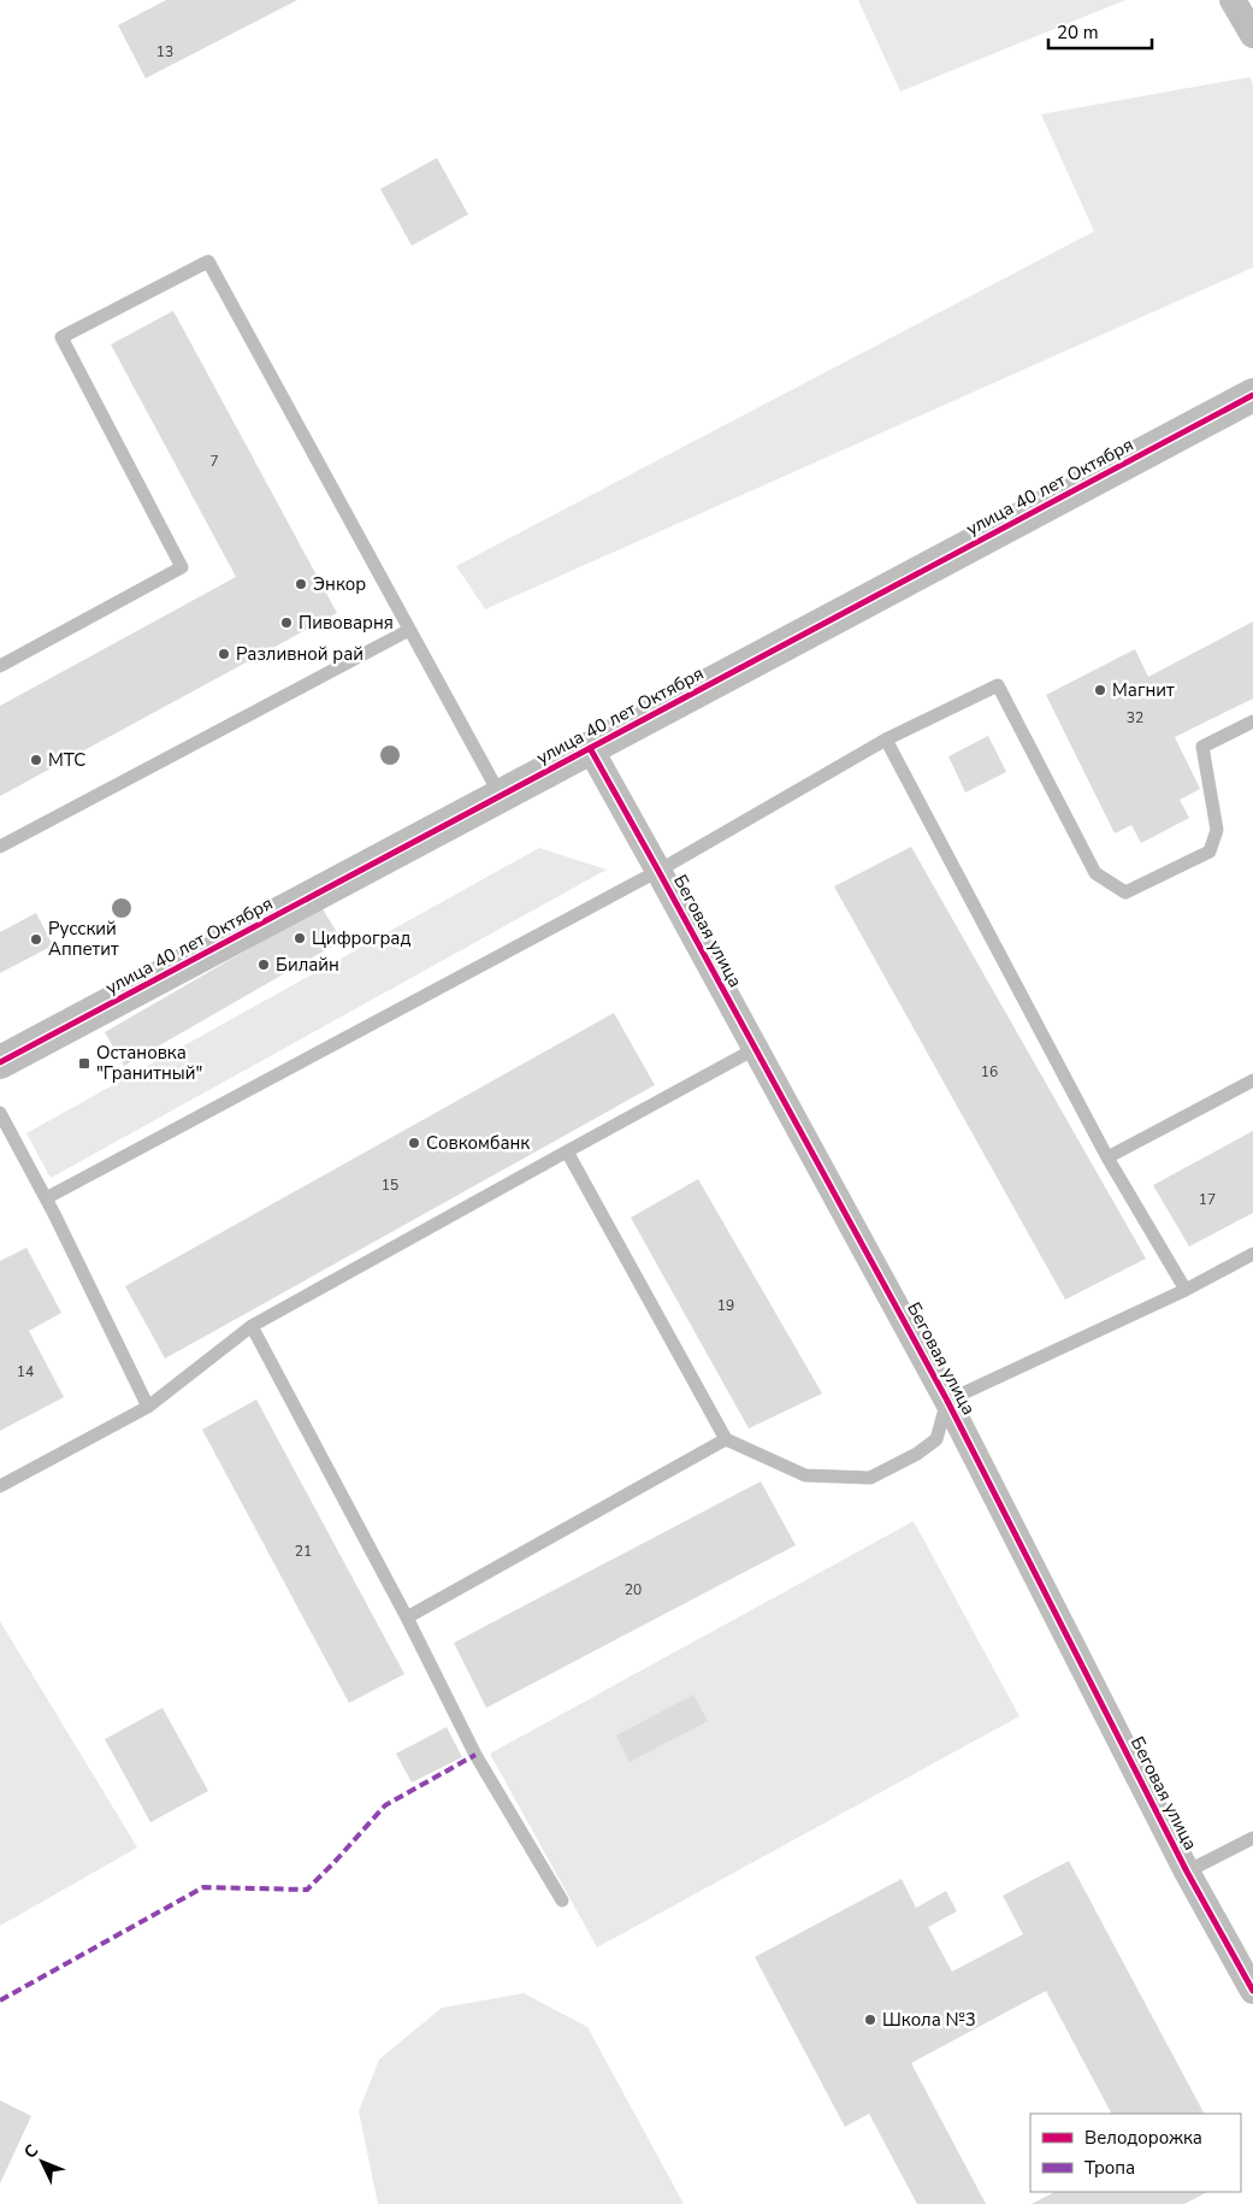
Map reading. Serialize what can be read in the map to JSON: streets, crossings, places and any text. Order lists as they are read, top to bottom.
{
  "streets": {
    "street": ["улица 40 лет Октября", "Беговая улица"]
  },
  "crossings": [
    ["улица 40 лет Октября", "Беговая улица"]
  ],
  "places": {
    "other": [
      "Энкор",
      "Пивоварня",
      "Разливной рай",
      "Магнит",
      "МТС",
      "Цифроград",
      "Русский Аппетит",
      "Билайн",
      "Совкомбанк",
      "Школа №3"
    ],
    "transit": ["Остановка \"Гранитный\""]
  },
  "house_numbers": [
    "13",
    "7",
    "32",
    "16",
    "15",
    "17",
    "19",
    "14",
    "21",
    "20"
  ],
  "legend": ["Велодорожка", "Тропа"],
  "scale_bar": "20 m",
  "north": "top left"
}
